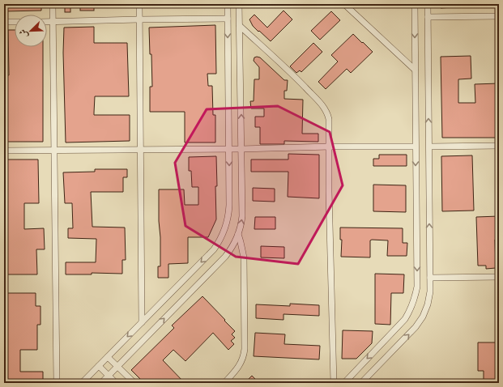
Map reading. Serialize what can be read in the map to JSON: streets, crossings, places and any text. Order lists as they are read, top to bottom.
{
  "north": "bottom left"
}
